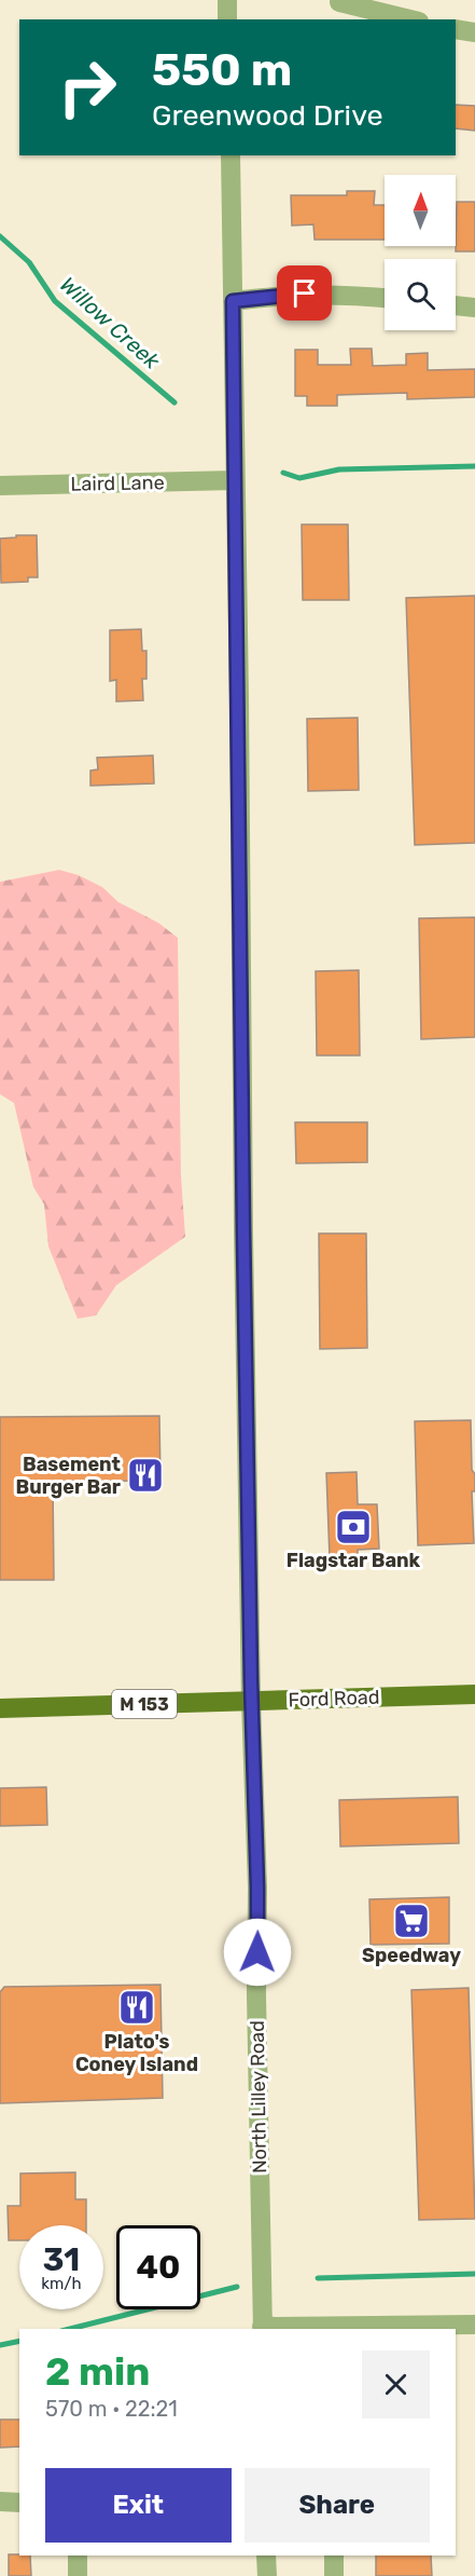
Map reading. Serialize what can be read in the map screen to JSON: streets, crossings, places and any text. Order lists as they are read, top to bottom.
{
  "streets": {
    "main road": ["Ford Road", "M 153"],
    "street": ["Laird Lane", "North Lilley Road"]
  },
  "crossings": [
    ["Laird Lane", "North Lilley Road"],
    ["Ford Road", "North Lilley Road"]
  ],
  "water": ["Willow Creek"],
  "places": {
    "restaurant": ["Basement Burger Bar", "Plato's Coney Island"],
    "bank": ["Flagstar Bank"],
    "supermarket": ["Speedway"]
  },
  "north": "top",
  "page": {
    "turn": ["550 m", "Greenwood Drive"],
    "speed": "31 km/h",
    "limit": "40",
    "heading": ["2 min", "570 m · 22:21"],
    "buttons": ["Exit", "Share"]
  }
}
